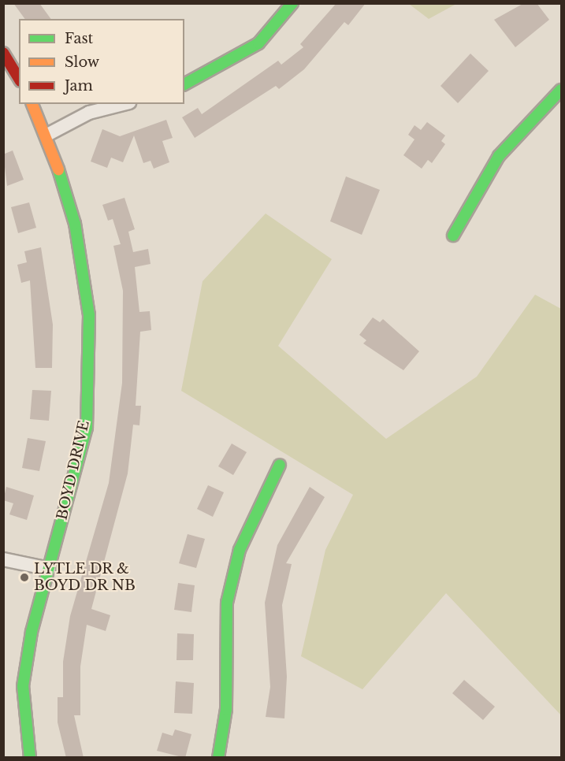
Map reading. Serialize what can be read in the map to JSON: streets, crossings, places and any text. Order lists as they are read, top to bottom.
{
  "streets": {
    "street": ["BOYD DRIVE"]
  },
  "places": ["LYTLE DR & BOYD DR NB"],
  "legend": ["Fast", "Slow", "Jam"]
}
